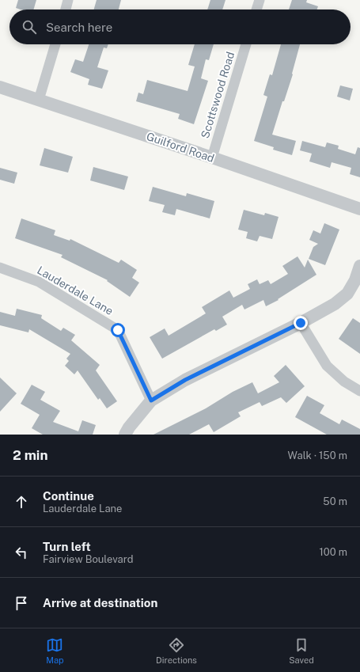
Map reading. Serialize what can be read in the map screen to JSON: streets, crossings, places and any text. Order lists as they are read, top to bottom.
{
  "streets": {
    "street": ["Scottswood Road", "Guilford Road", "Lauderdale Lane"]
  },
  "crossings": [
    ["Scottswood Road", "Guilford Road"]
  ],
  "page": {
    "search": "Search here",
    "heading": ["2 min", "Walk · 150 m"],
    "list": [
      ["Continue", "Lauderdale Lane", "50 m"],
      ["Turn left", "Fairview Boulevard", "100 m"],
      "Arrive at destination"
    ],
    "nav": ["Map", "Directions", "Saved"]
  }
}
